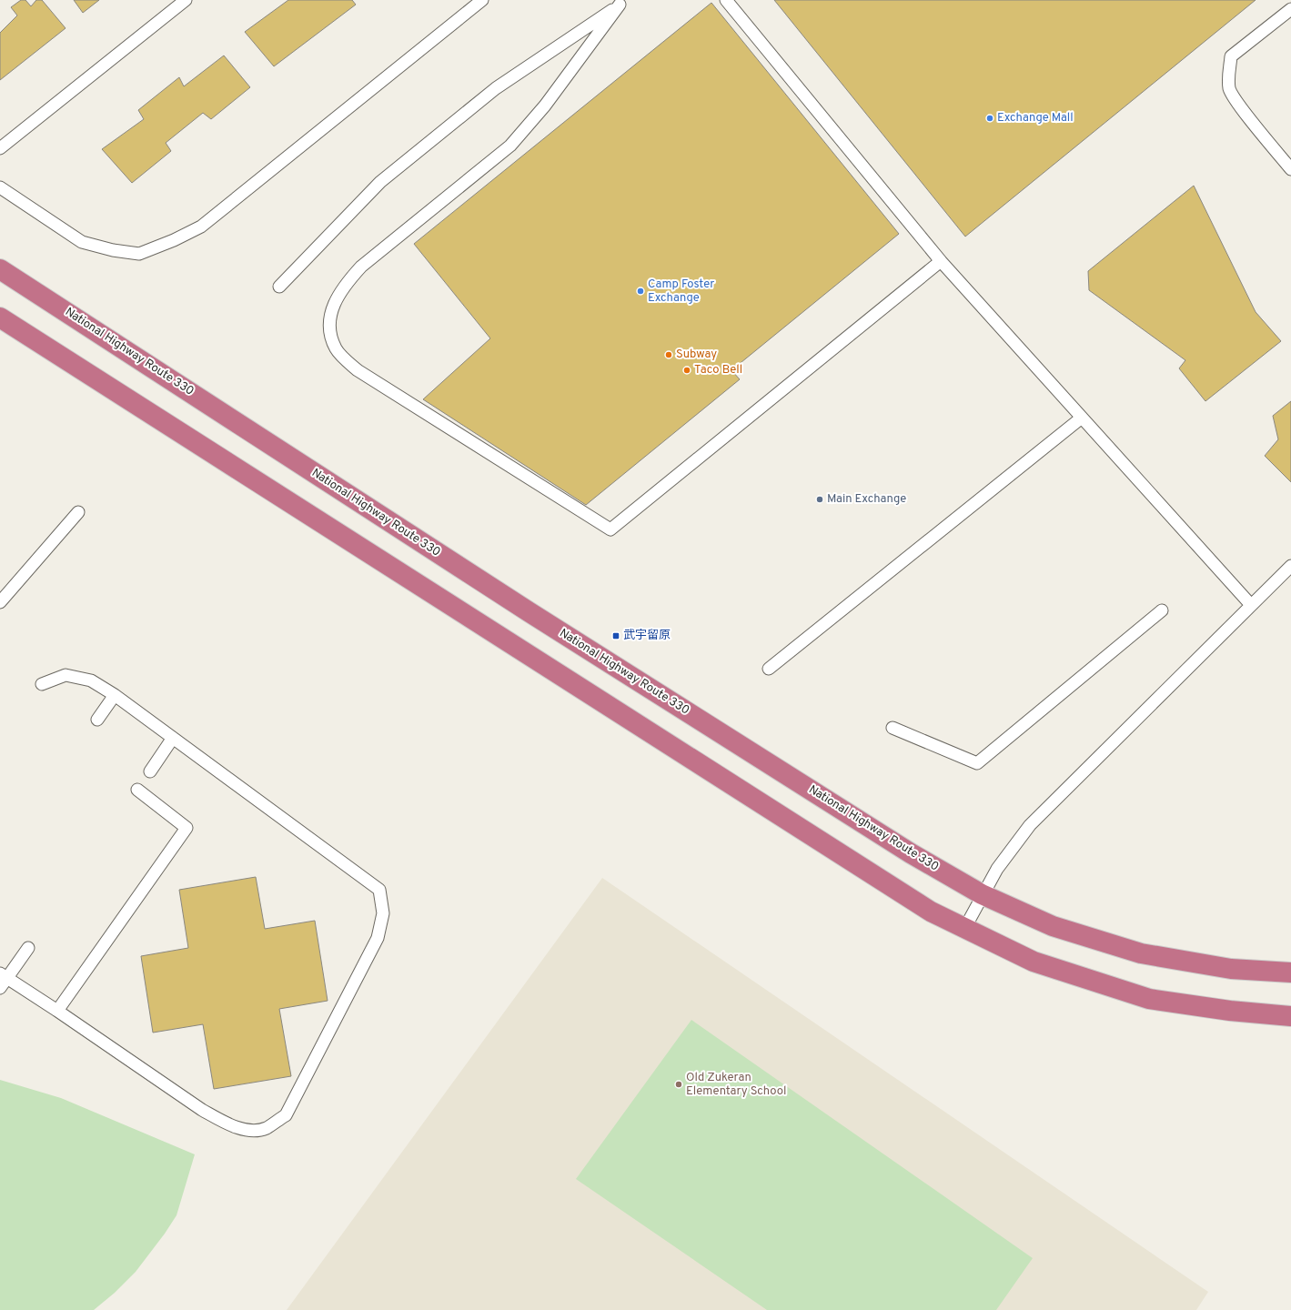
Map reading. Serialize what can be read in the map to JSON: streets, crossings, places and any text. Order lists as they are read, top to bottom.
{
  "streets": {
    "highway": ["National Highway Route 330"]
  },
  "places": {
    "other": [
      "Exchange Mall",
      "Camp Foster Exchange",
      "Subway",
      "Taco Bell",
      "Main Exchange",
      "Old Zukeran Elementary School"
    ],
    "transit": ["武宇留原"]
  }
}
